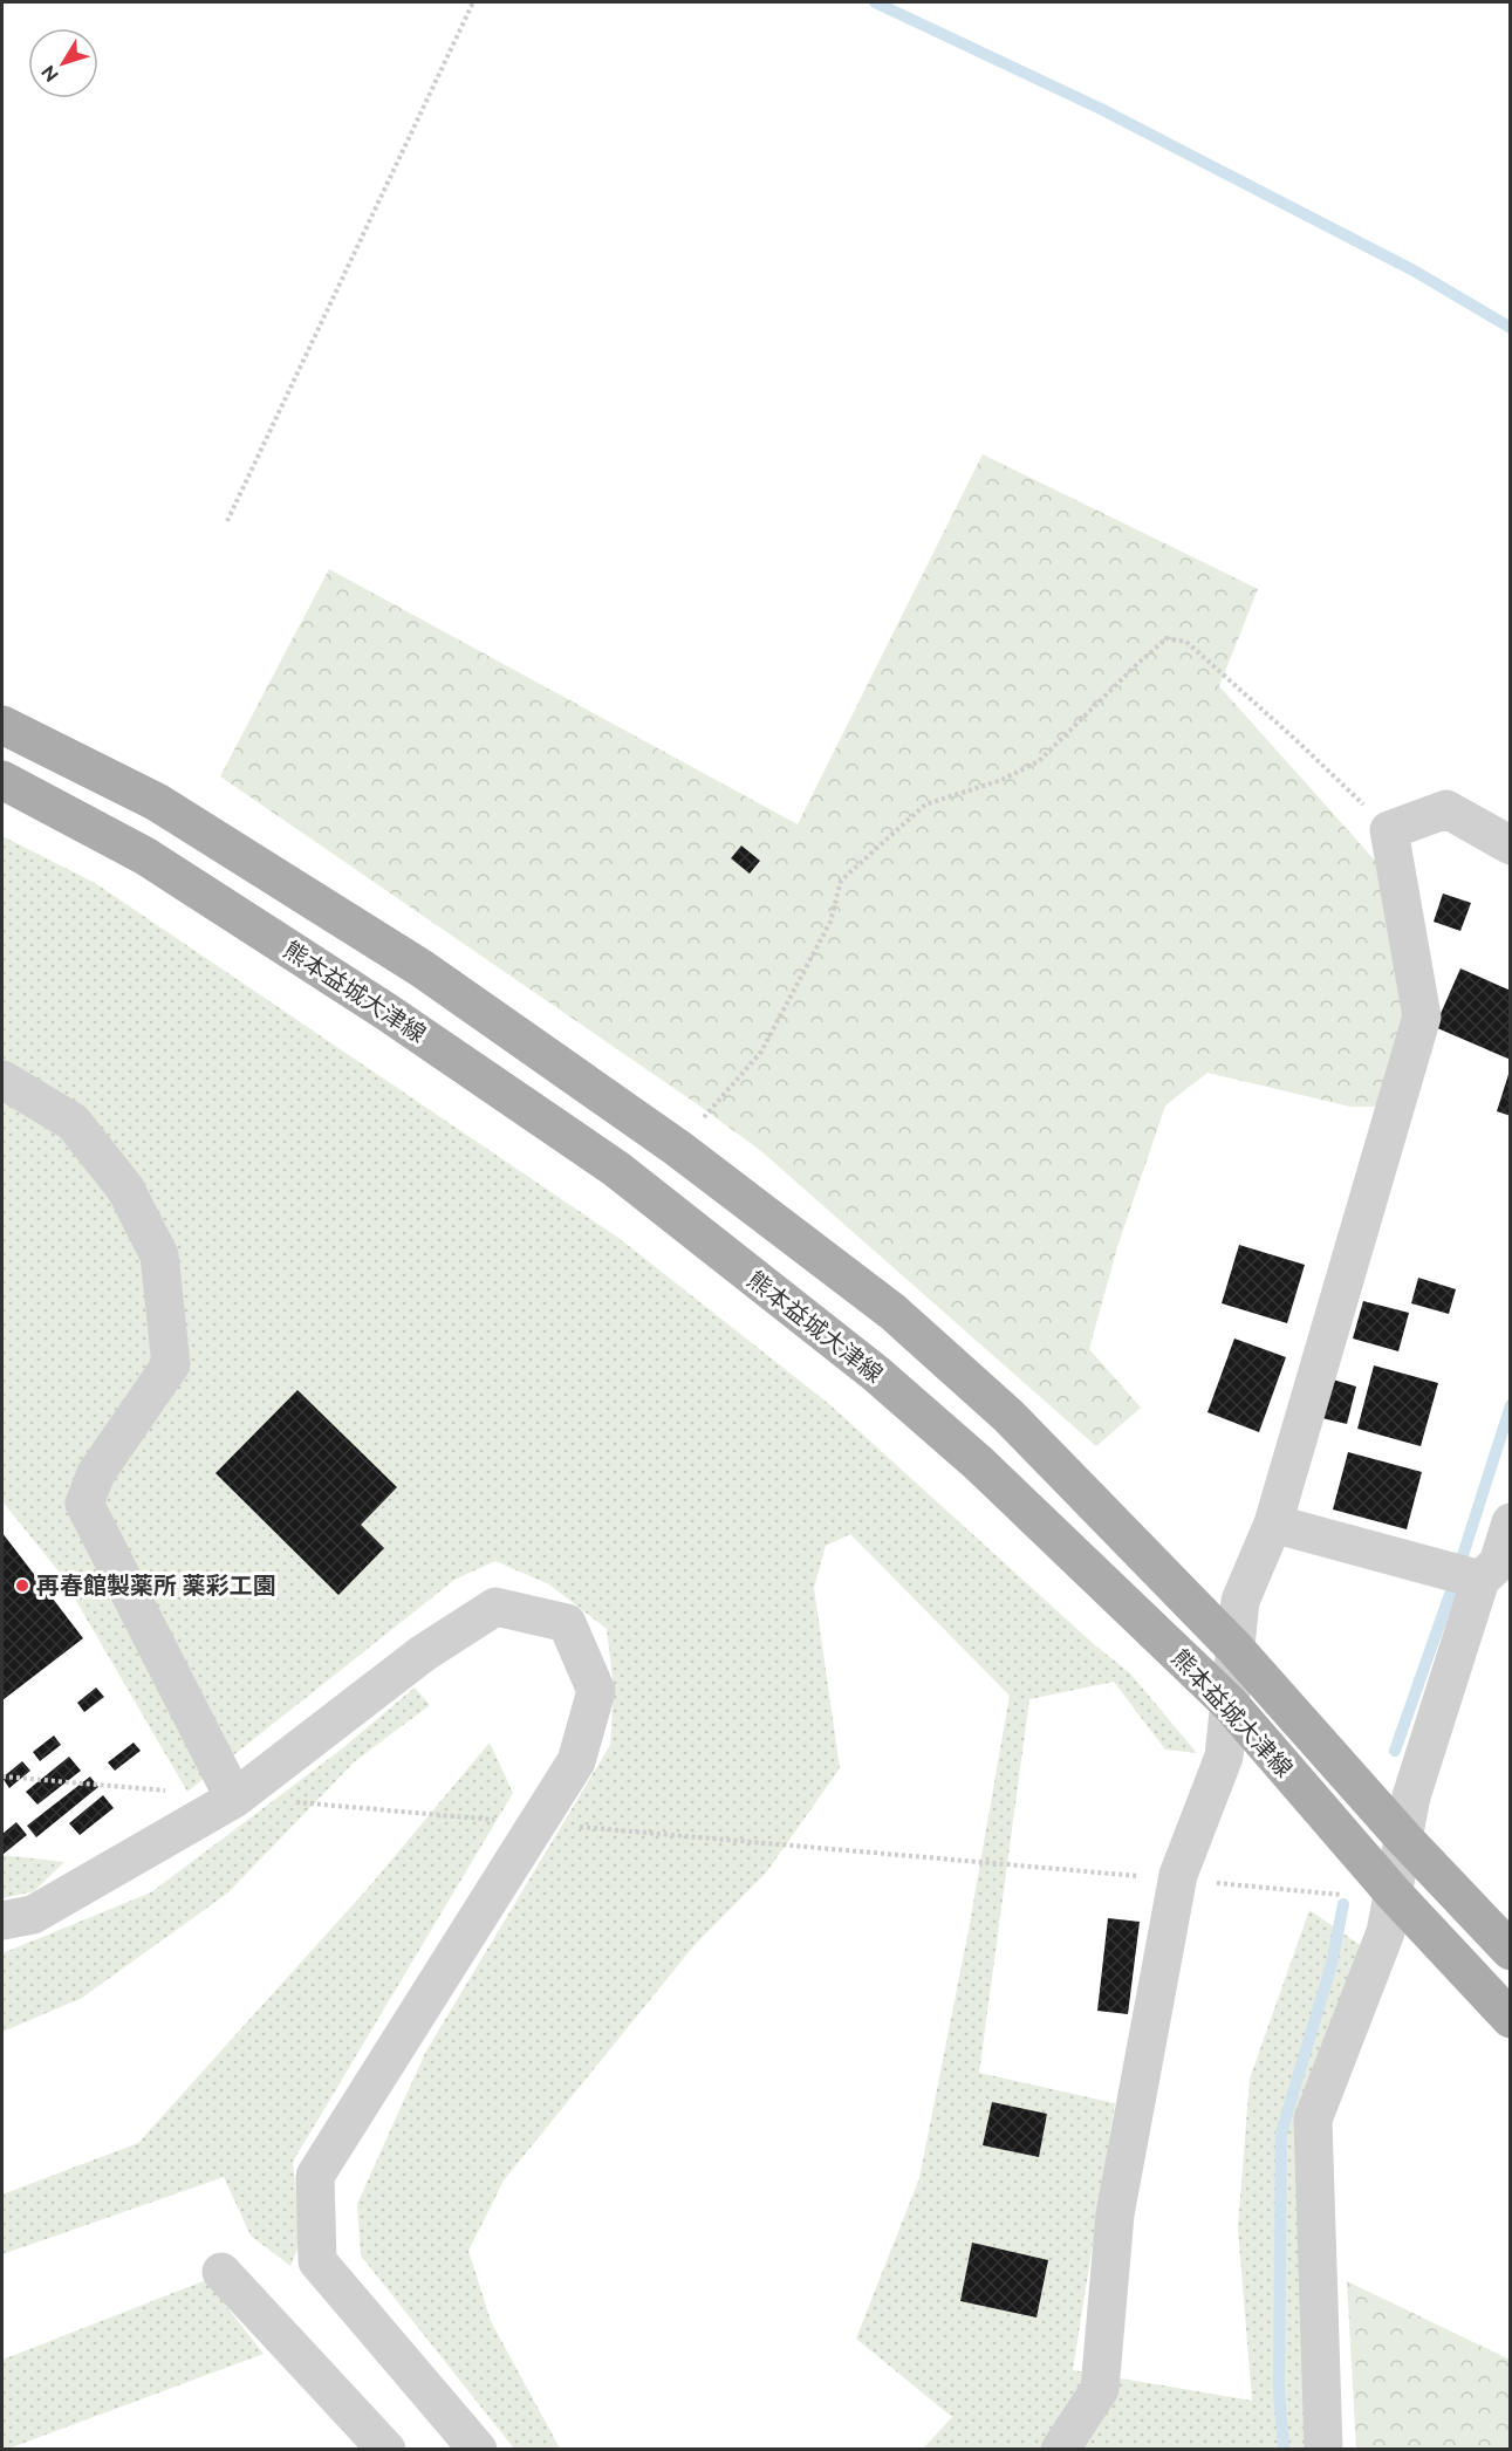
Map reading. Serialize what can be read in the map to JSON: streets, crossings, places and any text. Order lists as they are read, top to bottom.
{
  "streets": {
    "main road": ["熊本益城大津線"]
  },
  "places": ["再春館製薬所 薬彩工園"],
  "north": "bottom left"
}
